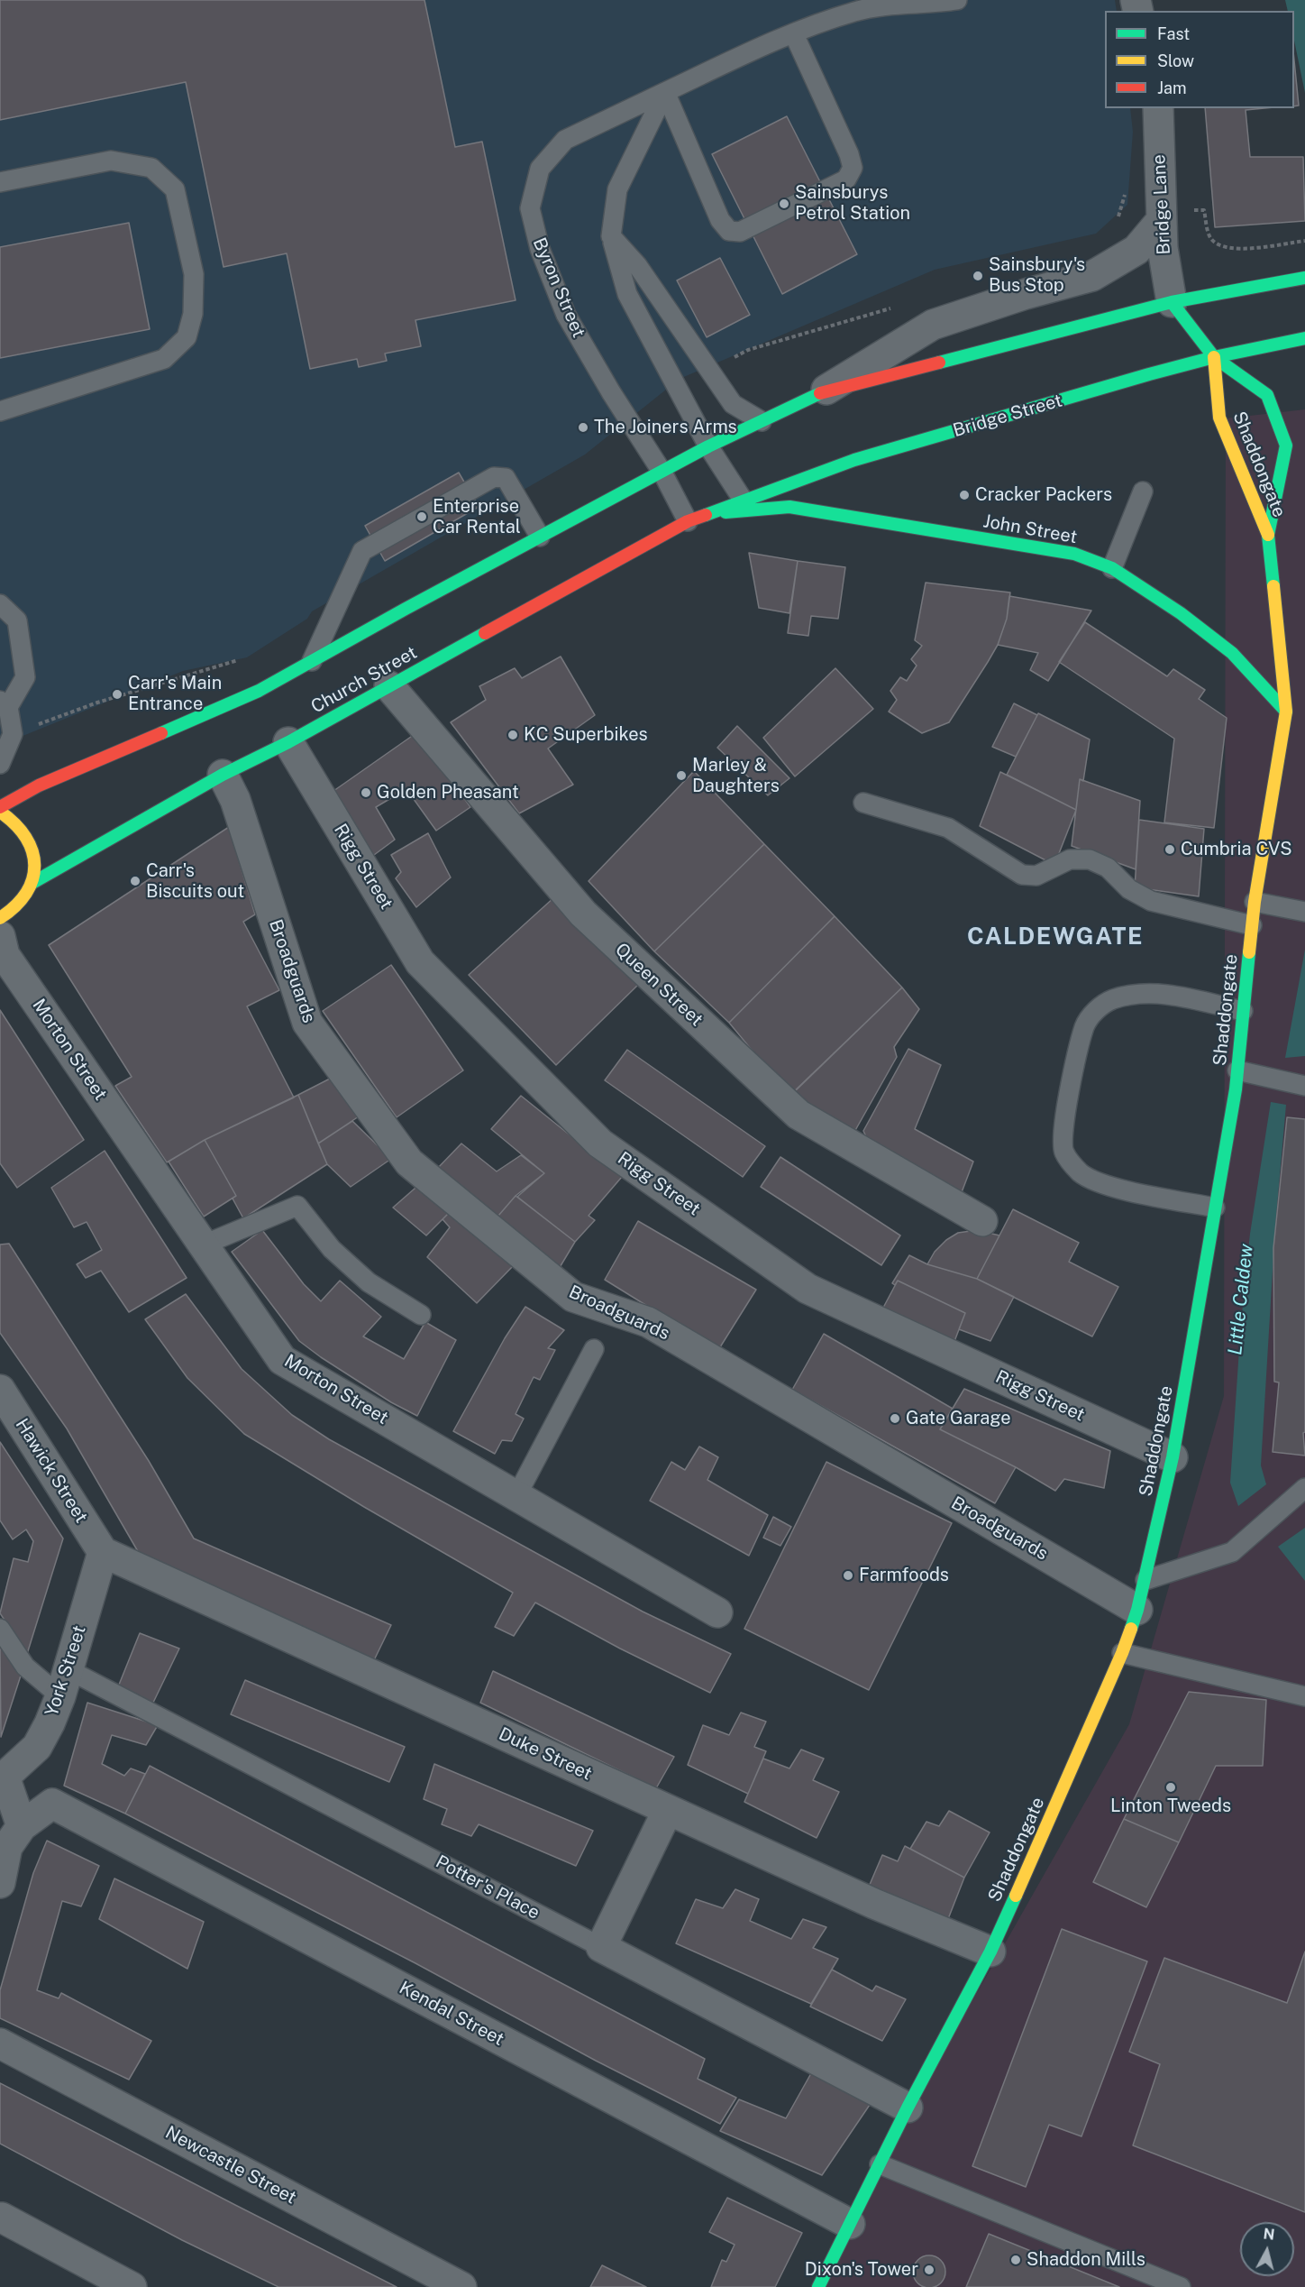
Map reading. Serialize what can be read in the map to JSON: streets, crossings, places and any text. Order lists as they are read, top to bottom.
{
  "streets": {
    "main road": [
      "Bridge Street",
      "Shaddongate",
      "John Street",
      "Church Street"
    ],
    "street": [
      "Bridge Lane",
      "Rigg Street",
      "Broadguards",
      "Queen Street",
      "Morton Street",
      "Hawick Street",
      "York Street",
      "Duke Street",
      "Potter's Place",
      "Kendal Street",
      "Newcastle Street"
    ],
    "lane": ["Byron Street"]
  },
  "crossings": [
    ["Byron Street", "Church Street"],
    ["Bridge Street", "Shaddongate"],
    ["Bridge Street", "John Street"],
    ["Bridge Street", "Church Street"],
    ["Shaddongate", "John Street"],
    ["Shaddongate", "Rigg Street"],
    ["Shaddongate", "Broadguards"],
    ["Shaddongate", "Duke Street"],
    ["Shaddongate", "Potter's Place"],
    ["Shaddongate", "Kendal Street"],
    ["John Street", "Church Street"],
    ["Church Street", "Rigg Street"],
    ["Church Street", "Broadguards"],
    ["Church Street", "Queen Street"],
    ["Hawick Street", "York Street"],
    ["Hawick Street", "Duke Street"],
    ["York Street", "Duke Street"],
    ["York Street", "Potter's Place"]
  ],
  "districts": ["CALDEWGATE"],
  "water": ["Little Caldew"],
  "places": [
    "Sainsburys Petrol Station",
    "Sainsbury's Bus Stop",
    "The Joiners Arms",
    "Cracker Packers",
    "Enterprise Car Rental",
    "Carr's Main Entrance",
    "KC Superbikes",
    "Marley & Daughters",
    "Golden Pheasant",
    "Cumbria CVS",
    "Carr's Biscuits out",
    "Gate Garage",
    "Farmfoods",
    "Linton Tweeds",
    "Shaddon Mills",
    "Dixon's Tower"
  ],
  "legend": ["Fast", "Slow", "Jam"],
  "north": "top"
}
